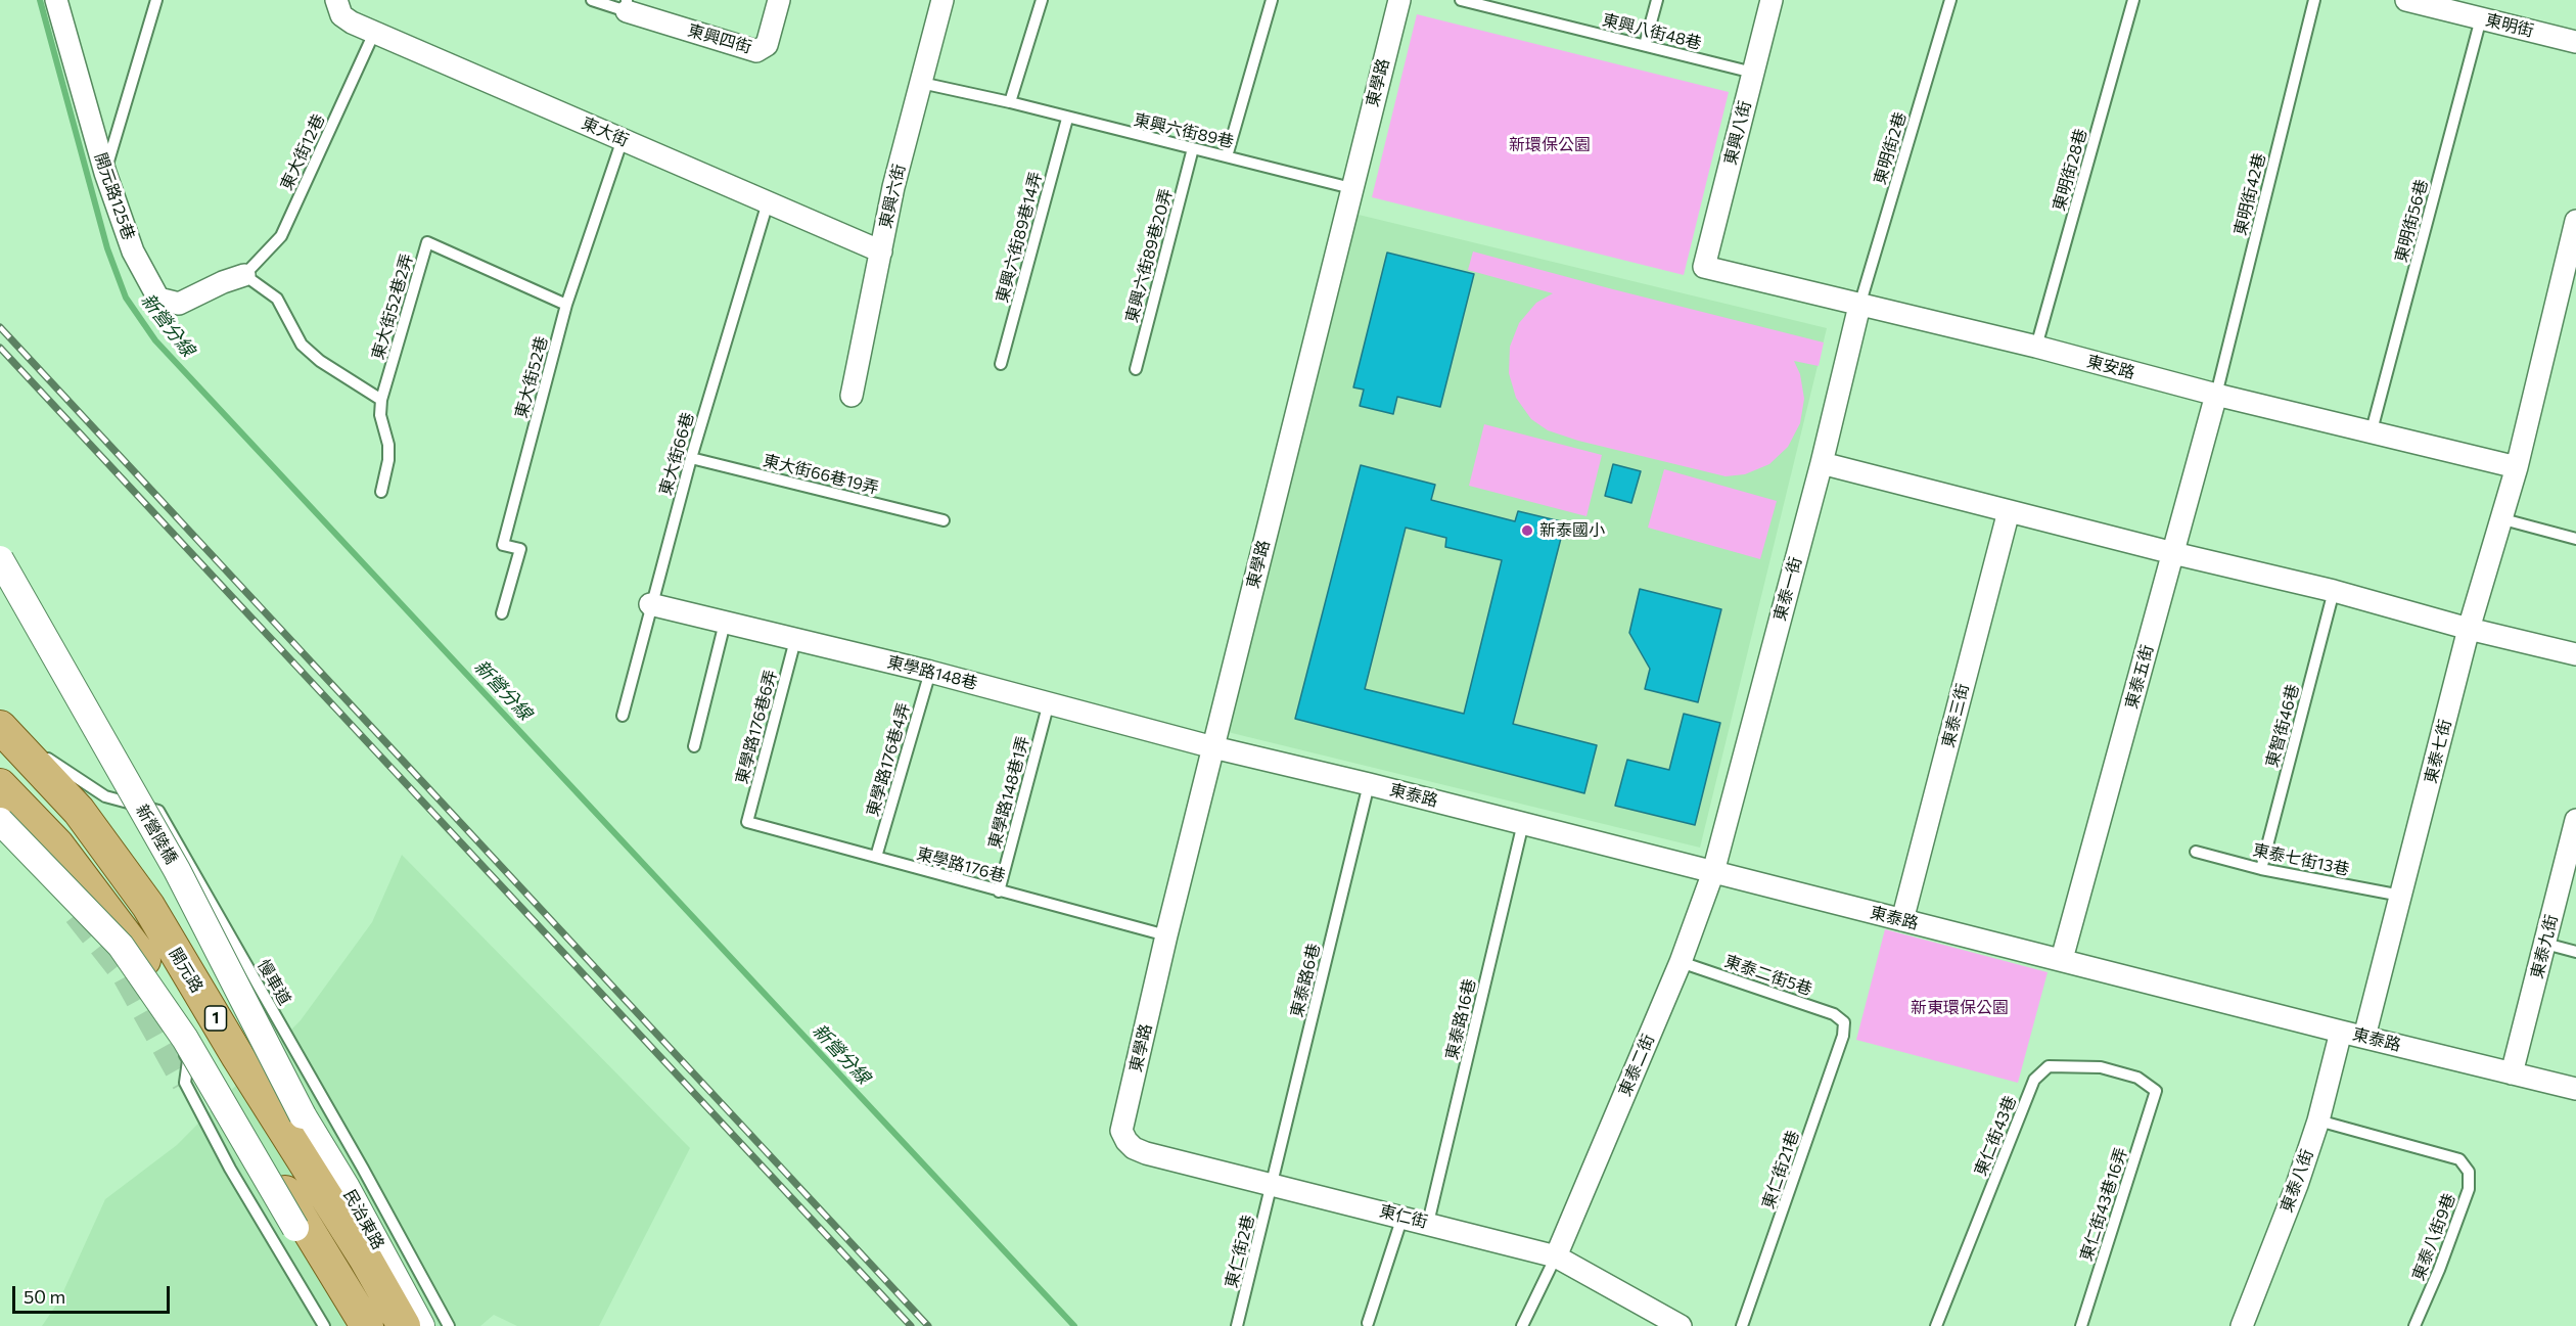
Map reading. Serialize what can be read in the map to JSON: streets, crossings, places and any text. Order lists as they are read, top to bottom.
{
  "streets": {
    "main road": ["開元路", "1"],
    "street": [
      "東明街",
      "東興四街",
      "東學路",
      "東大街",
      "東興八街",
      "開元路125巷",
      "東興六街",
      "東安路",
      "東泰一街",
      "東學路148巷",
      "東泰五街",
      "東泰三街",
      "東泰七街",
      "東泰路",
      "新營陸橋",
      "東泰九街",
      "東泰二街",
      "東泰八街",
      "東仁街",
      "民治東路"
    ],
    "lane": [
      "東興八街48巷",
      "東興六街89巷",
      "東明街2巷",
      "東大街12巷",
      "東明街28巷",
      "東明街42巷",
      "東明街56巷",
      "東興六街89巷14弄",
      "東興六街89巷20弄",
      "東大街52巷2弄",
      "東大街52巷",
      "東大街66巷",
      "東大街66巷19弄",
      "東智街46巷",
      "東學路176巷6弄",
      "東學路176巷4弄",
      "東學路148巷1弄",
      "東泰七街13巷",
      "東學路176巷",
      "東泰二街5巷",
      "東泰路6巷",
      "慢車道",
      "東泰路16巷",
      "東仁街43巷",
      "東仁街21巷",
      "東仁街43巷16弄",
      "東泰八街9巷",
      "東仁街2巷"
    ]
  },
  "crossings": [
    ["東明街", "東明街56巷"],
    ["東興八街48巷", "東興八街"],
    ["東學路", "東興六街89巷"],
    ["東學路", "東學路148巷"],
    ["東學路", "東泰路"],
    ["東學路", "東學路176巷"],
    ["東學路", "東仁街"],
    ["東興六街89巷", "東興六街"],
    ["東興六街89巷", "東興六街89巷14弄"],
    ["東興六街89巷", "東興六街89巷20弄"],
    ["東大街", "東大街12巷"],
    ["東大街", "東興六街"],
    ["東大街", "東大街52巷"],
    ["東大街", "東大街66巷"],
    ["東興八街", "東安路"],
    ["東明街2巷", "東安路"],
    ["東明街2巷", "東泰一街"],
    ["東大街12巷", "開元路125巷"],
    ["東明街28巷", "東安路"],
    ["東明街42巷", "東安路"],
    ["東明街42巷", "東泰五街"],
    ["東明街56巷", "東安路"],
    ["東大街52巷2弄", "東大街52巷"],
    ["東安路", "東泰一街"],
    ["東安路", "東泰五街"],
    ["東安路", "東泰七街"],
    ["東大街66巷", "東大街66巷19弄"],
    ["東大街66巷", "東學路148巷"],
    ["東泰一街", "東泰路"],
    ["東泰一街", "東泰二街"],
    ["東學路148巷", "東學路176巷6弄"],
    ["東學路148巷", "東學路176巷4弄"],
    ["東學路148巷", "東學路148巷1弄"],
    ["東學路148巷", "東泰路"],
    ["東泰五街", "東泰路"],
    ["東泰三街", "東泰路"],
    ["東智街46巷", "東泰七街13巷"],
    ["東學路176巷6弄", "東學路176巷"],
    ["東泰七街", "東泰路"],
    ["東泰七街", "東泰七街13巷"],
    ["東學路176巷4弄", "東學路176巷"],
    ["東學路148巷1弄", "東學路176巷"],
    ["東泰路", "東泰九街"],
    ["東泰路", "東泰路6巷"],
    ["東泰路", "東泰路16巷"],
    ["東泰路", "東泰二街"],
    ["東泰路", "東泰八街"],
    ["新營陸橋", "民治東路"],
    ["東泰二街5巷", "東泰二街"],
    ["東泰二街5巷", "東仁街21巷"],
    ["東泰路6巷", "東仁街"],
    ["東泰路6巷", "東仁街2巷"],
    ["東泰路16巷", "東仁街"],
    ["東泰二街", "東仁街"],
    ["東仁街43巷", "東仁街43巷16弄"],
    ["東泰八街", "東泰八街9巷"],
    ["東仁街", "東仁街2巷"]
  ],
  "water": ["新營分線"],
  "parks": ["新環保公園", "新東環保公園"],
  "places": ["新泰國小"],
  "scale_bar": "50 m"
}
